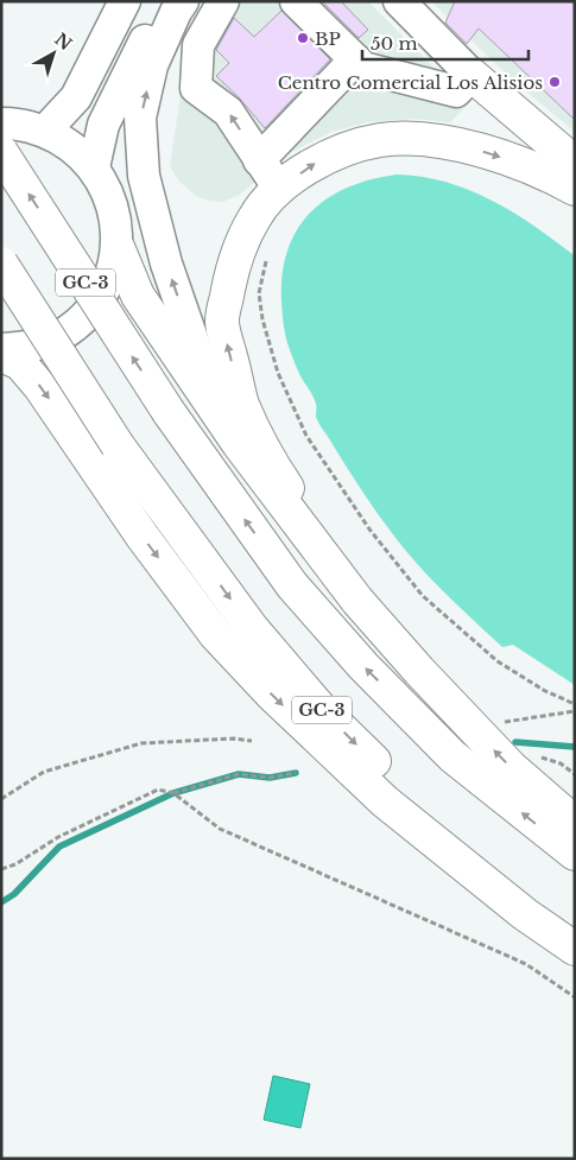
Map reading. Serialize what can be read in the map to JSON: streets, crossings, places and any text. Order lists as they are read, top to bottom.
{
  "streets": {
    "main road": ["GC-3"]
  },
  "places": ["BP", "Centro Comercial Los Alisios"],
  "scale_bar": "50 m",
  "north": "top right"
}
